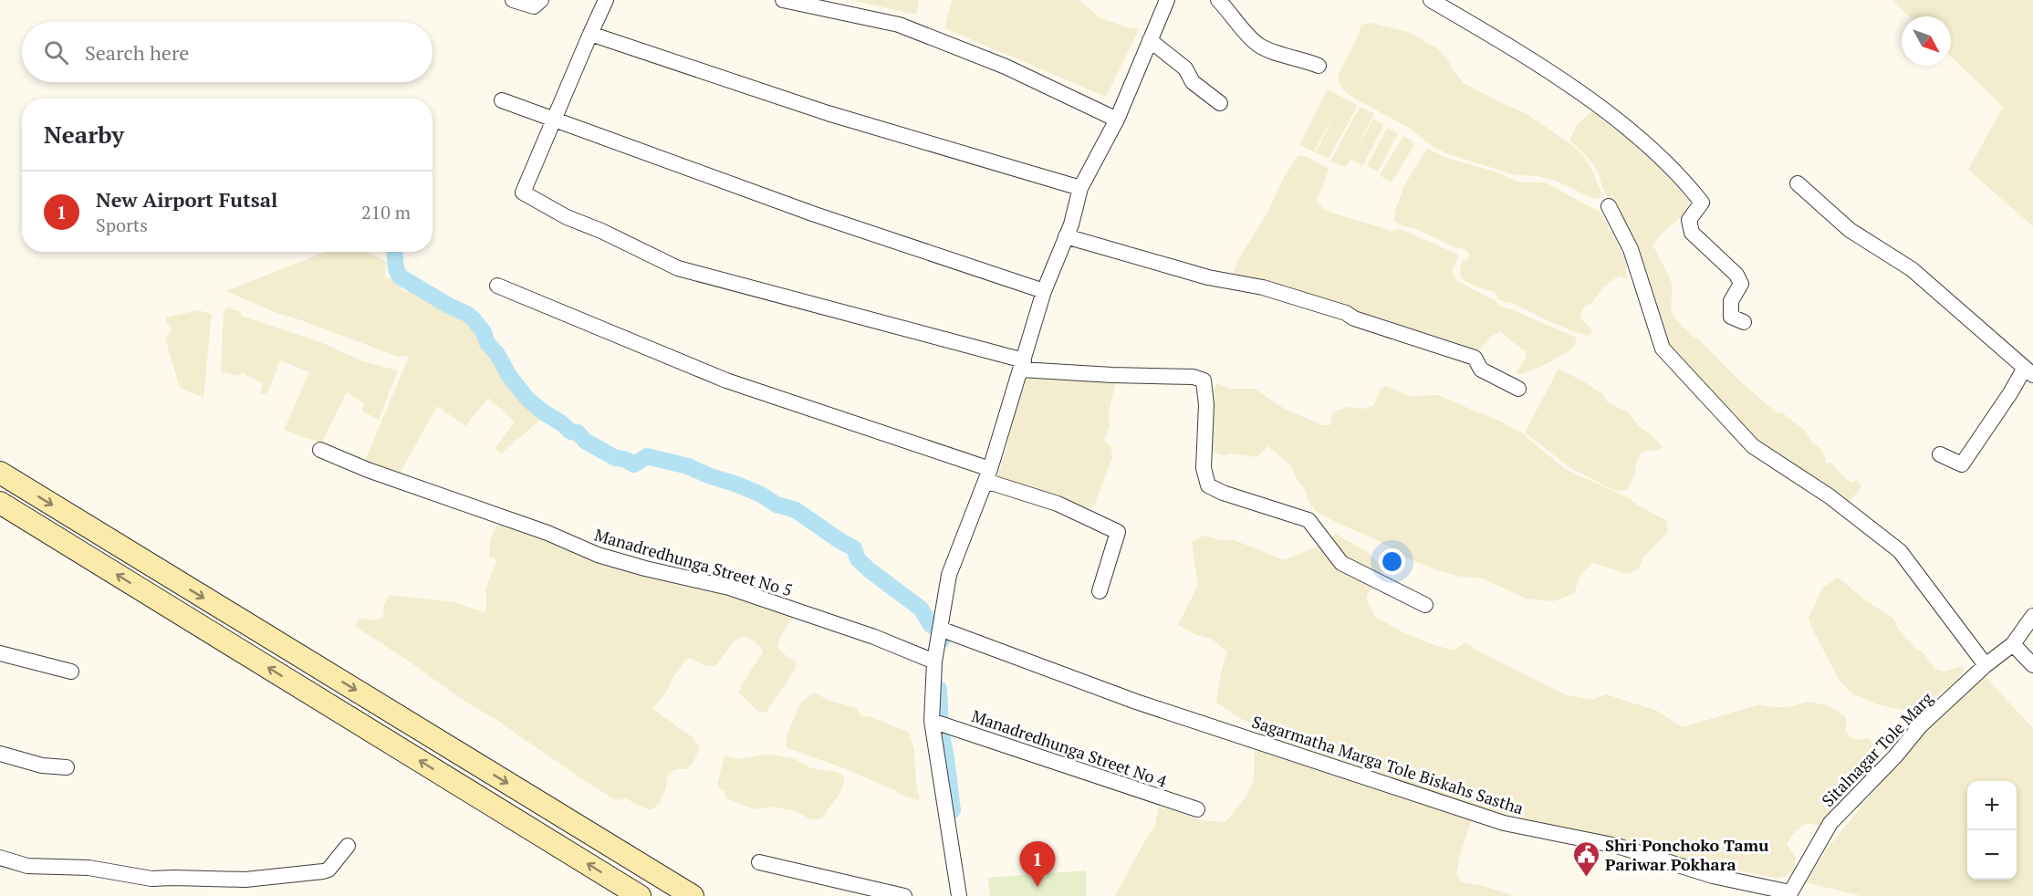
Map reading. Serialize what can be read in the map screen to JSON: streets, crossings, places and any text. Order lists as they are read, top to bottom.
{
  "streets": {
    "street": [
      "Manadredhunga Street No 5",
      "Manadredhunga Street No 4",
      "Sitalnagar Tole Marg",
      "Sagarmatha Marga Tole Biskahs Sastha"
    ]
  },
  "crossings": [
    ["Sitalnagar Tole Marg", "Sagarmatha Marga Tole Biskahs Sastha"]
  ],
  "places": {
    "public building": ["Shri Ponchoko Tamu Pariwar Pokhara"]
  },
  "north": "bottom right",
  "page": {
    "search": "Search here",
    "heading": "Nearby",
    "list": [
      {
        "mark": "1",
        "name": "New Airport Futsal",
        "note": "Sports",
        "value": "210 m"
      }
    ],
    "map_buttons": ["+", "−"],
    "pins": "1"
  }
}
